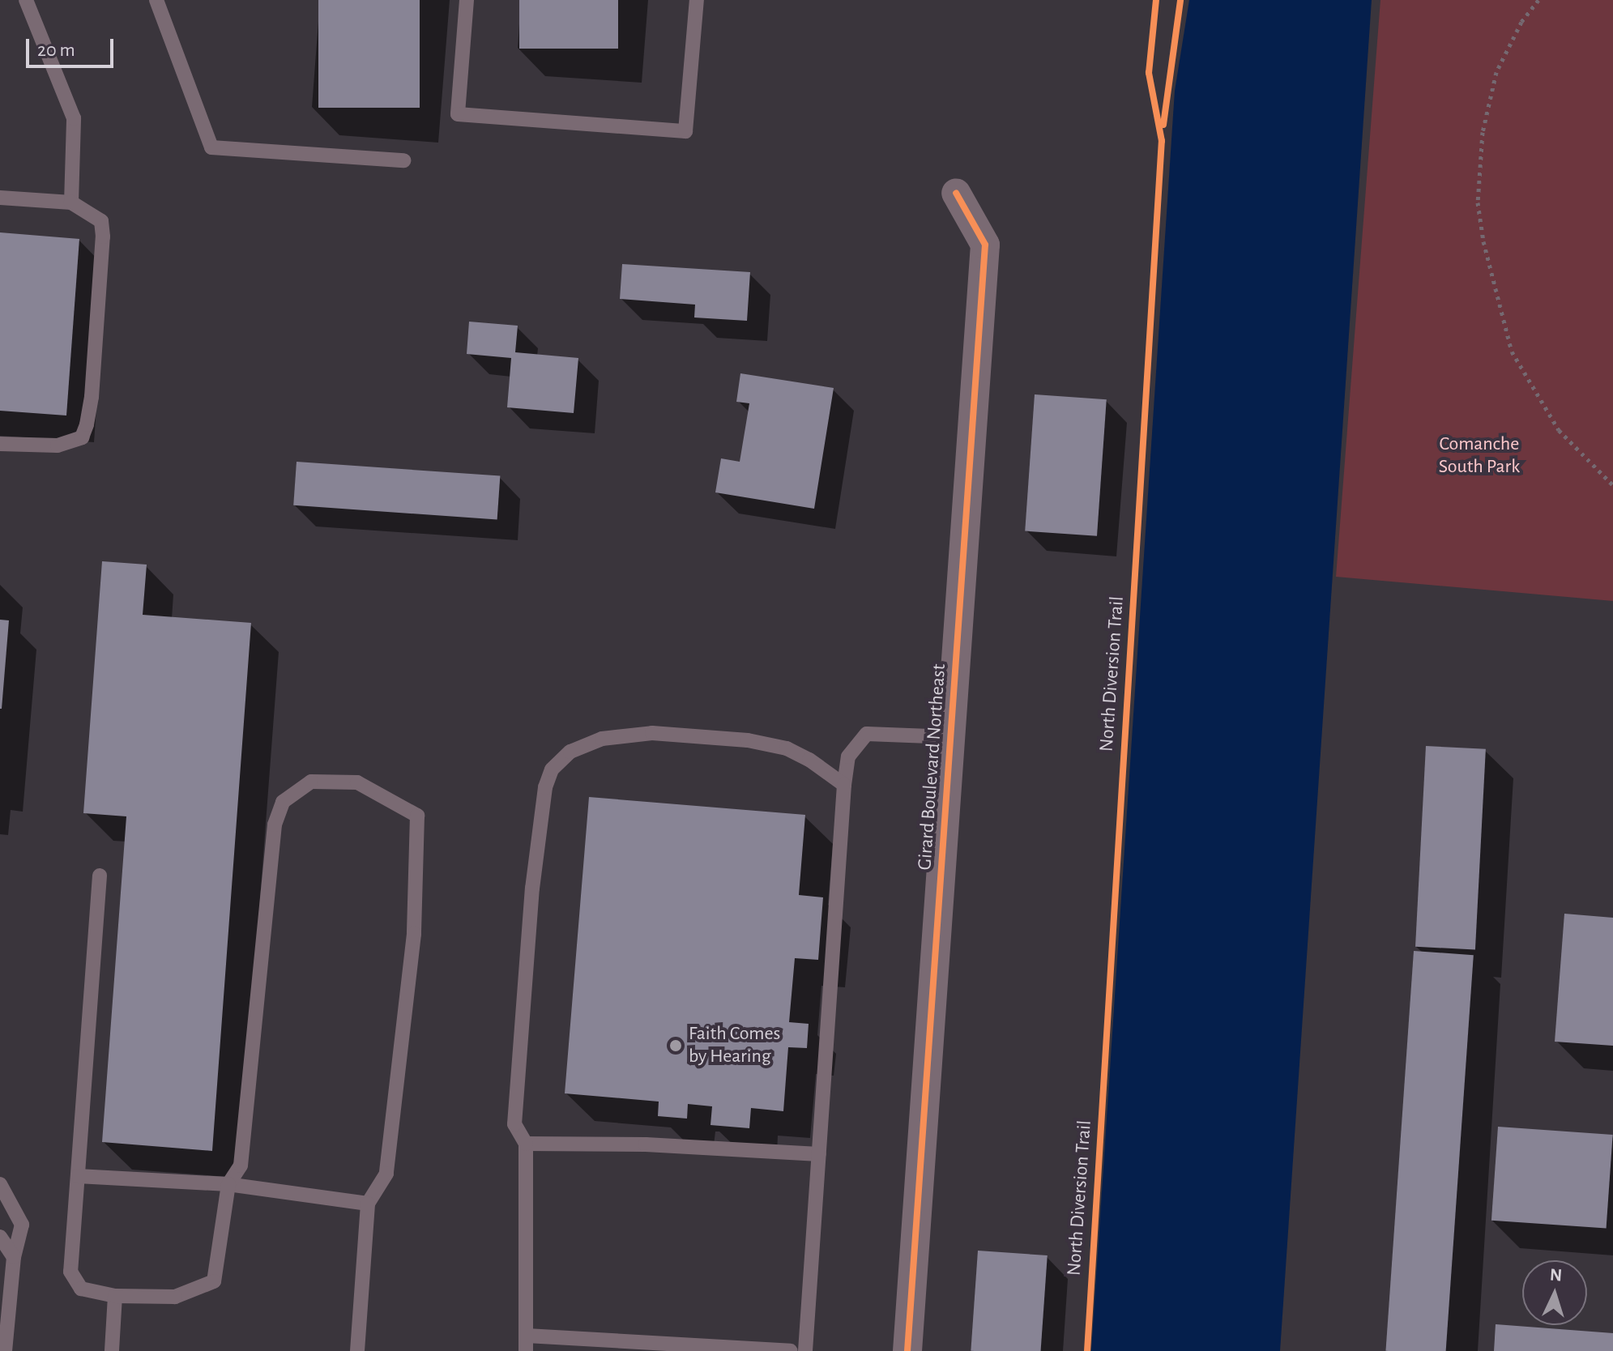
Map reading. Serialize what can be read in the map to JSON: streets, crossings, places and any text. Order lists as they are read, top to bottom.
{
  "streets": {
    "street": ["Girard Boulevard Northeast"],
    "cycle path": ["North Diversion Trail"]
  },
  "parks": ["Comanche South Park"],
  "places": ["Faith Comes by Hearing"],
  "scale_bar": "20 m",
  "north": "top"
}
